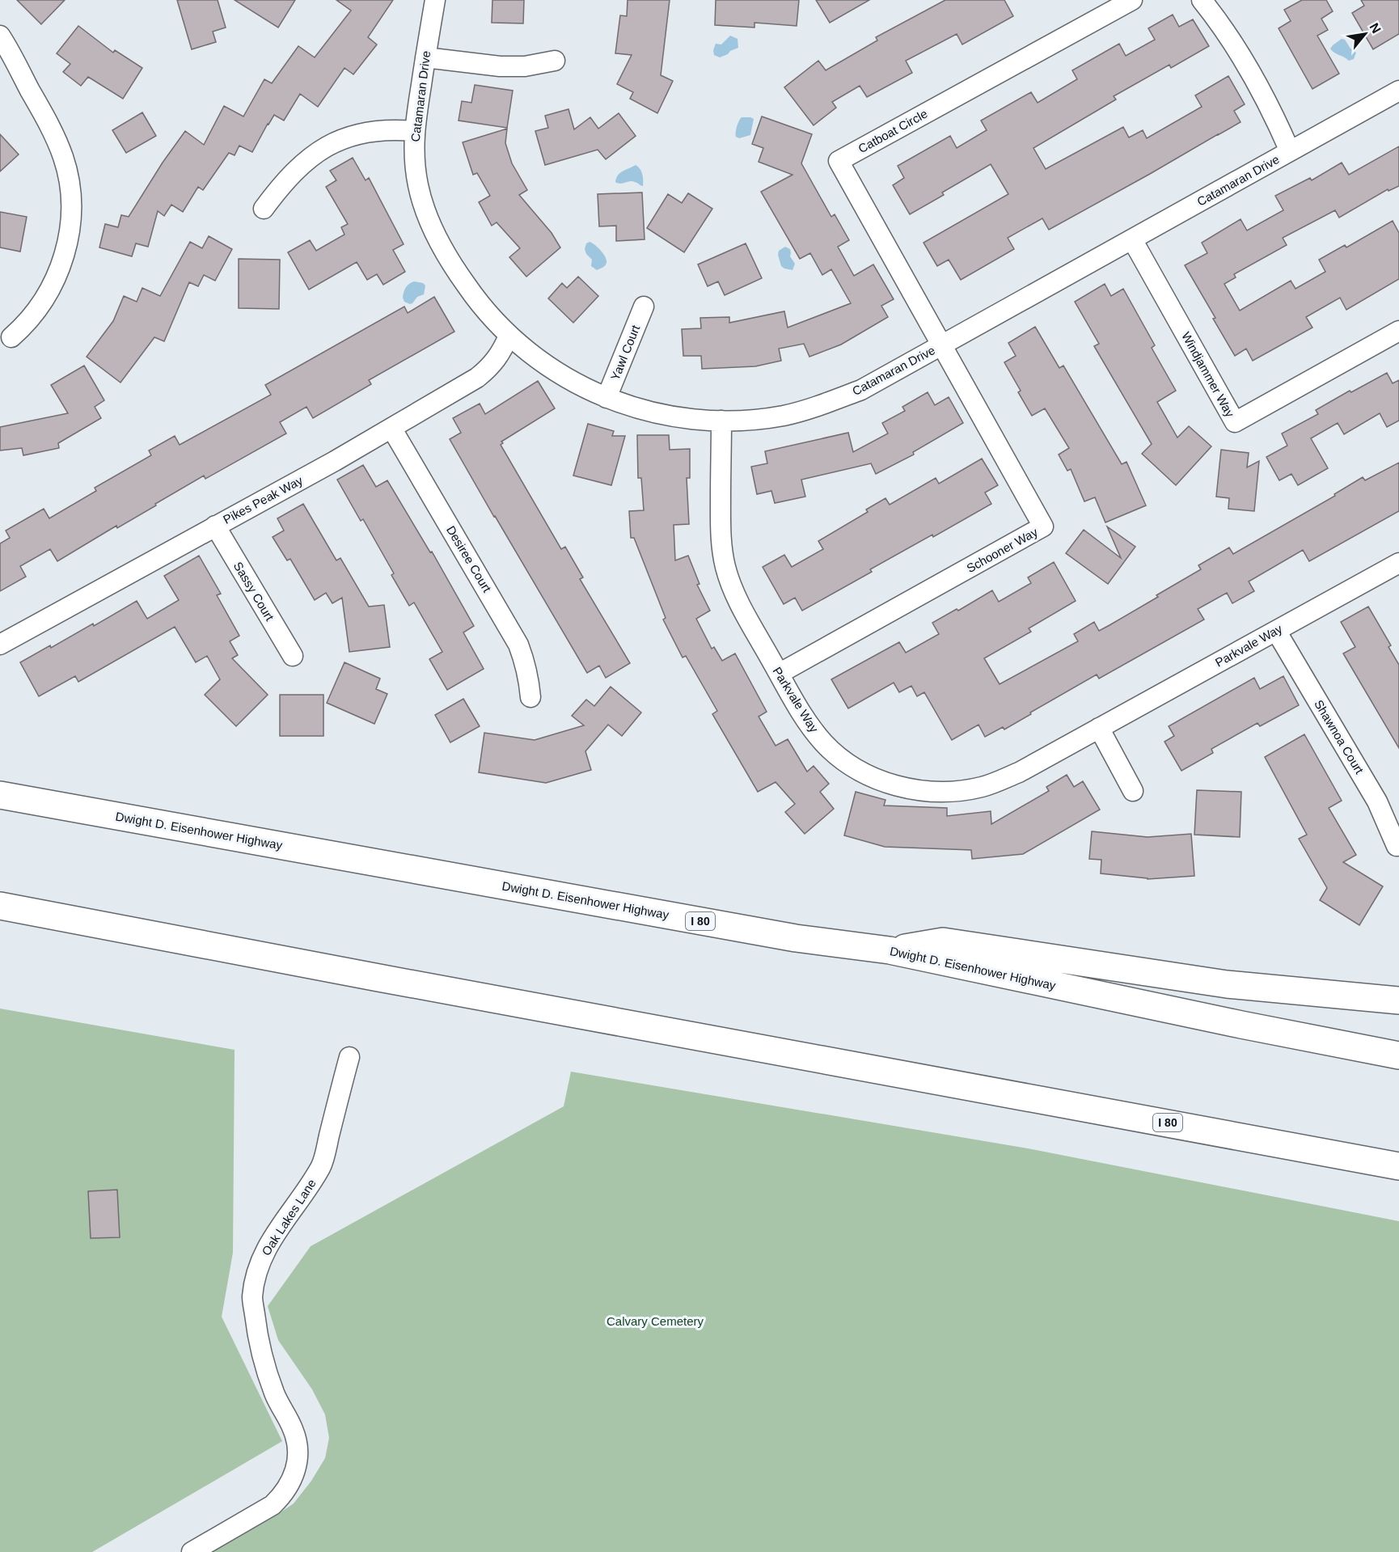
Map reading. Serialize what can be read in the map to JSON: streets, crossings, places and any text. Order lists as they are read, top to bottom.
{
  "streets": {
    "highway": ["Dwight D. Eisenhower Highway", "I 80"],
    "street": [
      "Catamaran Drive",
      "Catboat Circle",
      "Yawl Court",
      "Windjammer Way",
      "Pikes Peak Way",
      "Schooner Way",
      "Desiree Court",
      "Sassy Court",
      "Parkvale Way",
      "Shawnoa Court",
      "Oak Lakes Lane"
    ]
  },
  "crossings": [
    ["Catamaran Drive", "Catboat Circle"],
    ["Catamaran Drive", "Yawl Court"],
    ["Catamaran Drive", "Windjammer Way"],
    ["Catamaran Drive", "Pikes Peak Way"],
    ["Catamaran Drive", "Schooner Way"],
    ["Catamaran Drive", "Parkvale Way"],
    ["Catboat Circle", "Schooner Way"],
    ["Pikes Peak Way", "Desiree Court"],
    ["Pikes Peak Way", "Sassy Court"],
    ["Schooner Way", "Parkvale Way"],
    ["Parkvale Way", "Shawnoa Court"]
  ],
  "parks": ["Calvary Cemetery"],
  "north": "top right"
}
